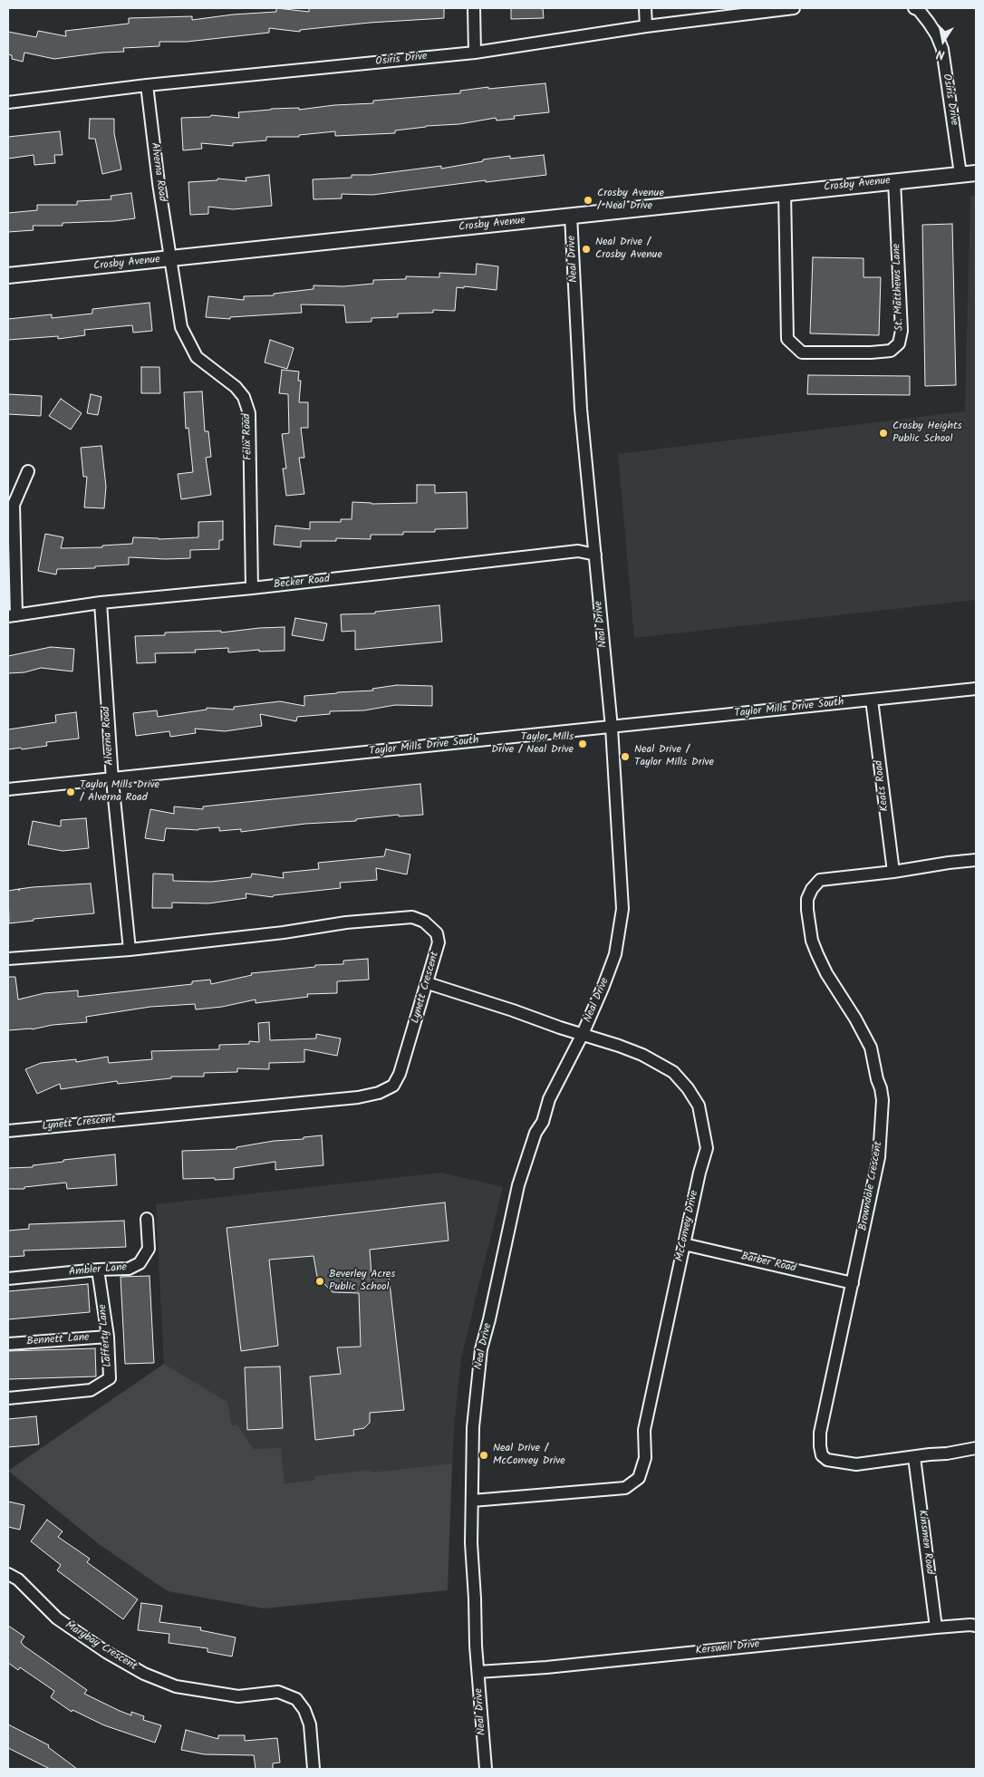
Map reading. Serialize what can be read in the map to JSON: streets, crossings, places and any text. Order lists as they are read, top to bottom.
{
  "streets": {
    "street": [
      "Osiris Drive",
      "Alverna Road",
      "Crosby Avenue",
      "Neal Drive",
      "St. Matthews Lane",
      "Felix Road",
      "Becker Road",
      "Taylor Mills Drive South",
      "Keats Road",
      "Lynett Crescent",
      "Browndale Crescent",
      "McConvey Drive",
      "Barber Road",
      "Ambler Lane",
      "Lafferty Lane",
      "Bennett Lane",
      "Kinsmen Road",
      "Marybay Crescent",
      "Kerswell Drive"
    ]
  },
  "crossings": [
    ["Osiris Drive", "Alverna Road"],
    ["Osiris Drive", "Crosby Avenue"],
    ["Alverna Road", "Crosby Avenue"],
    ["Alverna Road", "Felix Road"],
    ["Alverna Road", "Becker Road"],
    ["Alverna Road", "Taylor Mills Drive South"],
    ["Alverna Road", "Lynett Crescent"],
    ["Crosby Avenue", "Neal Drive"],
    ["Crosby Avenue", "St. Matthews Lane"],
    ["Crosby Avenue", "Felix Road"],
    ["Neal Drive", "Becker Road"],
    ["Neal Drive", "Taylor Mills Drive South"],
    ["Neal Drive", "McConvey Drive"],
    ["Neal Drive", "Kerswell Drive"],
    ["Felix Road", "Becker Road"],
    ["Taylor Mills Drive South", "Keats Road"],
    ["Keats Road", "Browndale Crescent"],
    ["Lynett Crescent", "McConvey Drive"],
    ["Browndale Crescent", "Barber Road"],
    ["Browndale Crescent", "Kinsmen Road"],
    ["McConvey Drive", "Barber Road"],
    ["Ambler Lane", "Lafferty Lane"],
    ["Lafferty Lane", "Bennett Lane"],
    ["Kinsmen Road", "Kerswell Drive"]
  ],
  "places": [
    "Crosby Avenue / Neal Drive",
    "Neal Drive / Crosby Avenue",
    "Crosby Heights Public School",
    "Taylor Mills Drive / Neal Drive",
    "Neal Drive / Taylor Mills Drive",
    "Taylor Mills Drive / Alverna Road",
    "Beverley Acres Public School",
    "Neal Drive / McConvey Drive"
  ],
  "north": "bottom"
}
